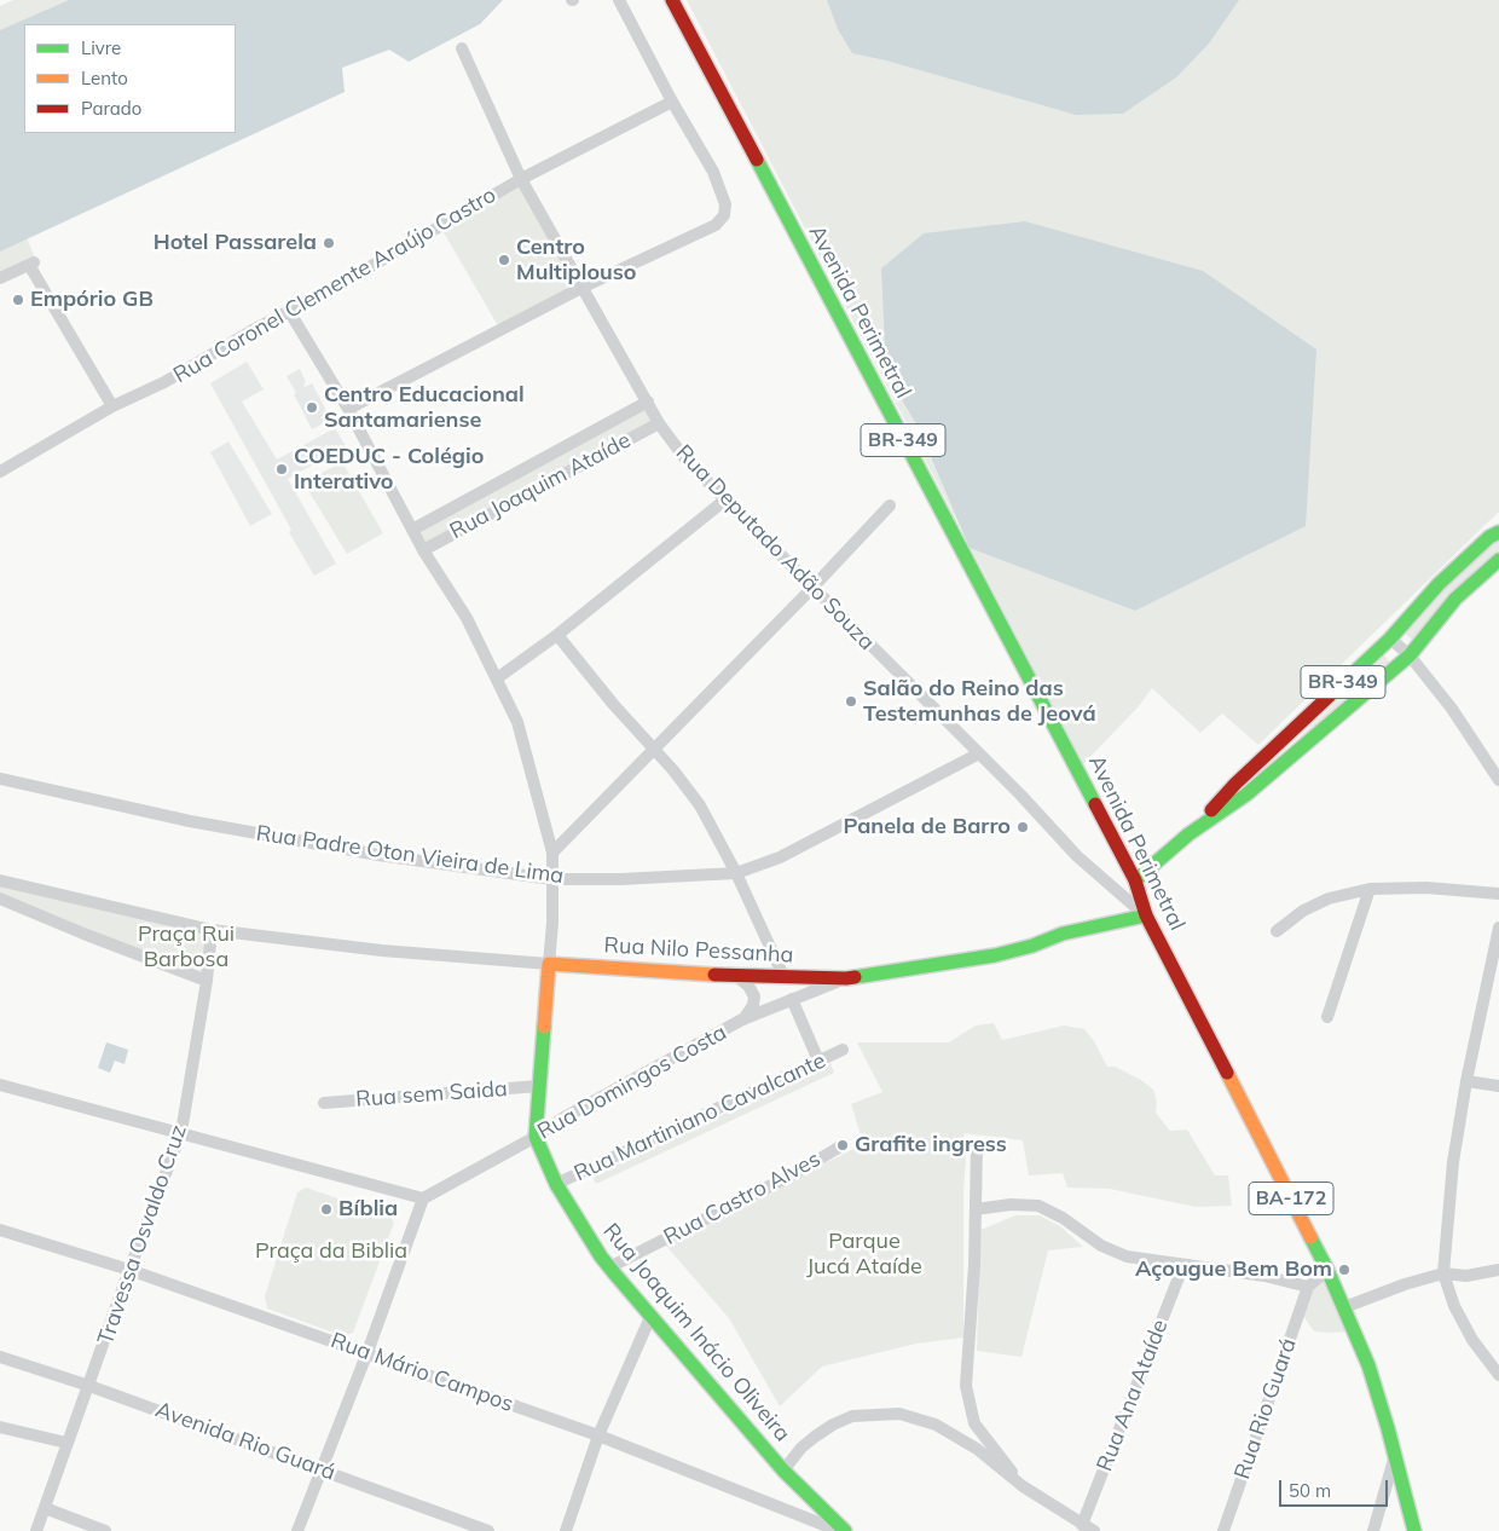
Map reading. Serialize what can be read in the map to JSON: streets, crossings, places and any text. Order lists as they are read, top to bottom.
{
  "streets": {
    "main road": [
      "Avenida Perimetral",
      "BR-349",
      "Rua Nilo Pessanha",
      "BA-172",
      "Rua Joaquim Inácio Oliveira"
    ],
    "street": [
      "Rua Coronel Clemente Araújo Castro",
      "Rua Joaquim Ataíde",
      "Rua Deputado Adão Souza",
      "Rua Padre Oton Vieira de Lima",
      "Rua Domingos Costa",
      "Rua sem Saida",
      "Rua Martiniano Cavalcante",
      "Rua Castro Alves",
      "Travessa Osvaldo Cruz",
      "Rua Mário Campos",
      "Rua Ana Ataíde",
      "Rua Rio Guará",
      "Avenida Rio Guará"
    ]
  },
  "crossings": [
    ["Rua Coronel Clemente Araújo Castro", "Rua Deputado Adão Souza"],
    ["Avenida Perimetral", "BR-349"],
    ["Avenida Perimetral", "Rua Deputado Adão Souza"],
    ["Avenida Perimetral", "Rua Nilo Pessanha"],
    ["Rua Joaquim Ataíde", "Rua Deputado Adão Souza"],
    ["Rua Deputado Adão Souza", "Rua Padre Oton Vieira de Lima"],
    ["Rua Deputado Adão Souza", "Rua Nilo Pessanha"],
    ["Rua Nilo Pessanha", "Rua Domingos Costa"],
    ["Rua Nilo Pessanha", "Rua Joaquim Inácio Oliveira"],
    ["Rua Domingos Costa", "Rua Joaquim Inácio Oliveira"],
    ["Rua sem Saida", "Rua Joaquim Inácio Oliveira"],
    ["Rua Martiniano Cavalcante", "Rua Joaquim Inácio Oliveira"],
    ["Rua Castro Alves", "Rua Joaquim Inácio Oliveira"],
    ["Travessa Osvaldo Cruz", "Rua Mário Campos"],
    ["Travessa Osvaldo Cruz", "Avenida Rio Guará"]
  ],
  "parks": ["Praça Rui Barbosa", "Parque Jucá Ataíde", "Praça da Biblia"],
  "places": [
    "Hotel Passarela",
    "Centro Multiplouso",
    "Empório GB",
    "Centro Educacional Santamariense",
    "COEDUC - Colégio Interativo",
    "Salão do Reino das Testemunhas de Jeová",
    "Panela de Barro",
    "Grafite ingress",
    "Bíblia",
    "Açougue Bem Bom"
  ],
  "legend": ["Livre", "Lento", "Parado"],
  "scale_bar": "50 m"
}
